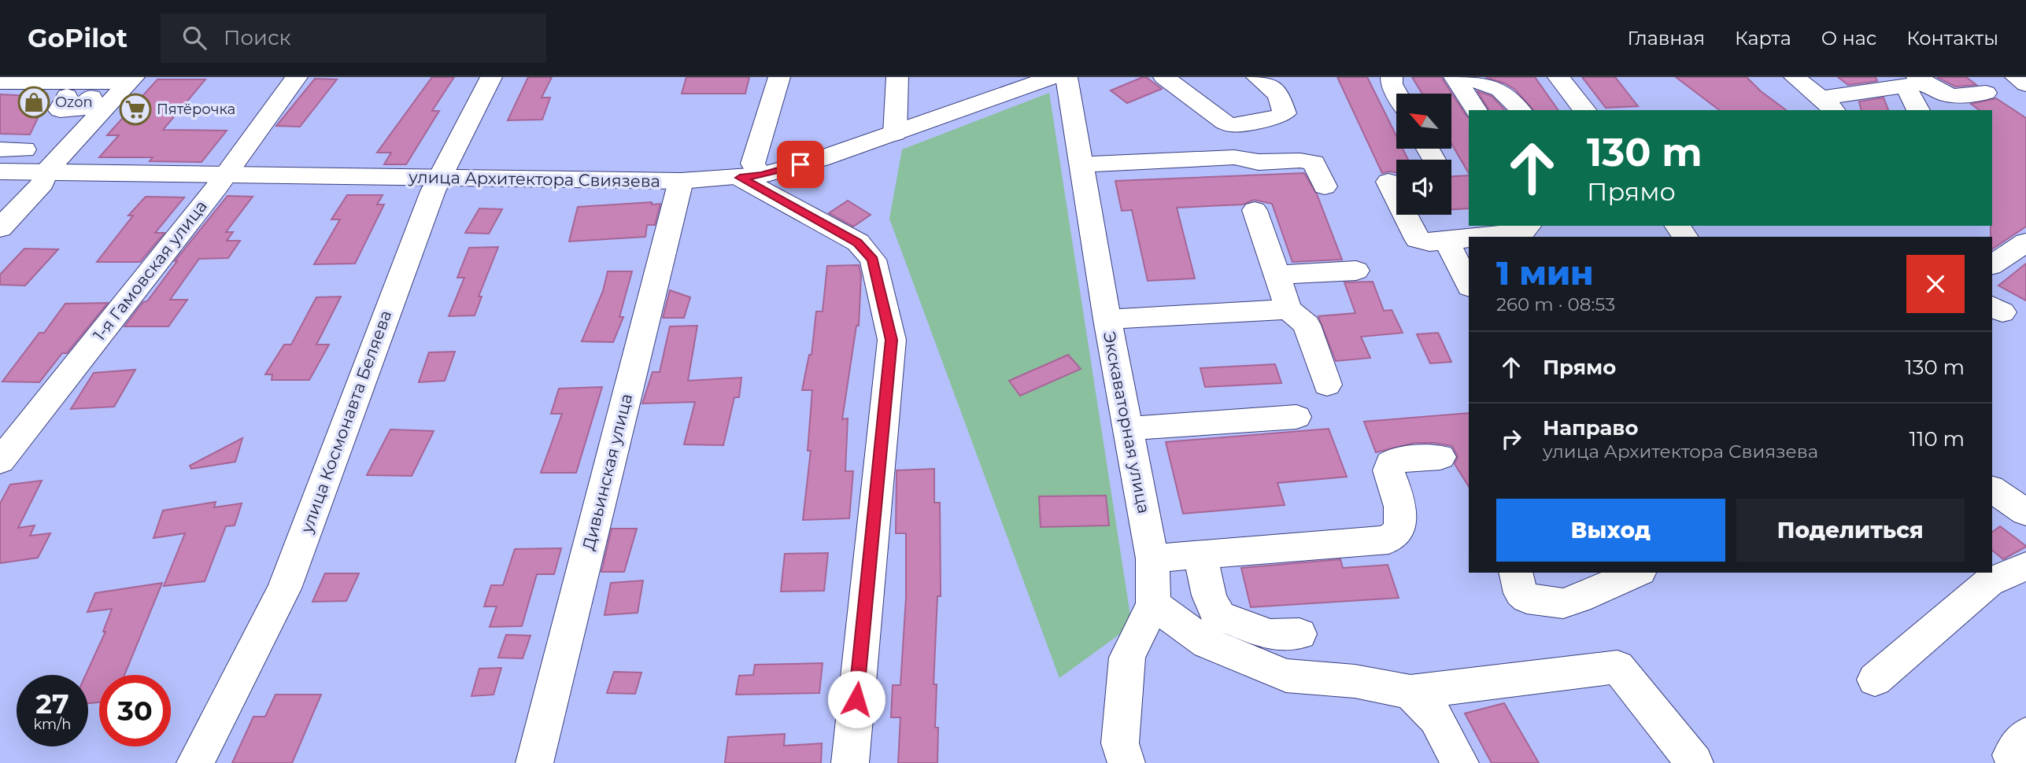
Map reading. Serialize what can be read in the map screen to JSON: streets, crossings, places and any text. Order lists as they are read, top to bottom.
{
  "streets": {
    "street": [
      "улица Архитектора Свиязева",
      "1-я Гамовская улица",
      "улица Космонавта Беляева",
      "Экскаваторная улица",
      "Дивьинская улица"
    ]
  },
  "crossings": [
    ["улица Архитектора Свиязева", "1-я Гамовская улица"],
    ["улица Архитектора Свиязева", "улица Космонавта Беляева"],
    ["улица Архитектора Свиязева", "Дивьинская улица"]
  ],
  "places": {
    "shop": ["Ozon"],
    "supermarket": ["Пятёрочка"]
  },
  "north": "top left",
  "page": {
    "header": "GoPilot",
    "search": "Поиск",
    "nav": [
      "Главная",
      "Карта",
      "О нас",
      "Контакты"
    ],
    "turn": ["130 m", "Прямо"],
    "heading": ["1 мин", "260 m · 08:53"],
    "list": [
      {
        "name": "Прямо",
        "value": "130 m"
      },
      {
        "name": "Направо",
        "note": "улица Архитектора Свиязева",
        "value": "110 m"
      }
    ],
    "buttons": ["Выход", "Поделиться"],
    "speed": "27 km/h",
    "limit": "30"
  }
}
